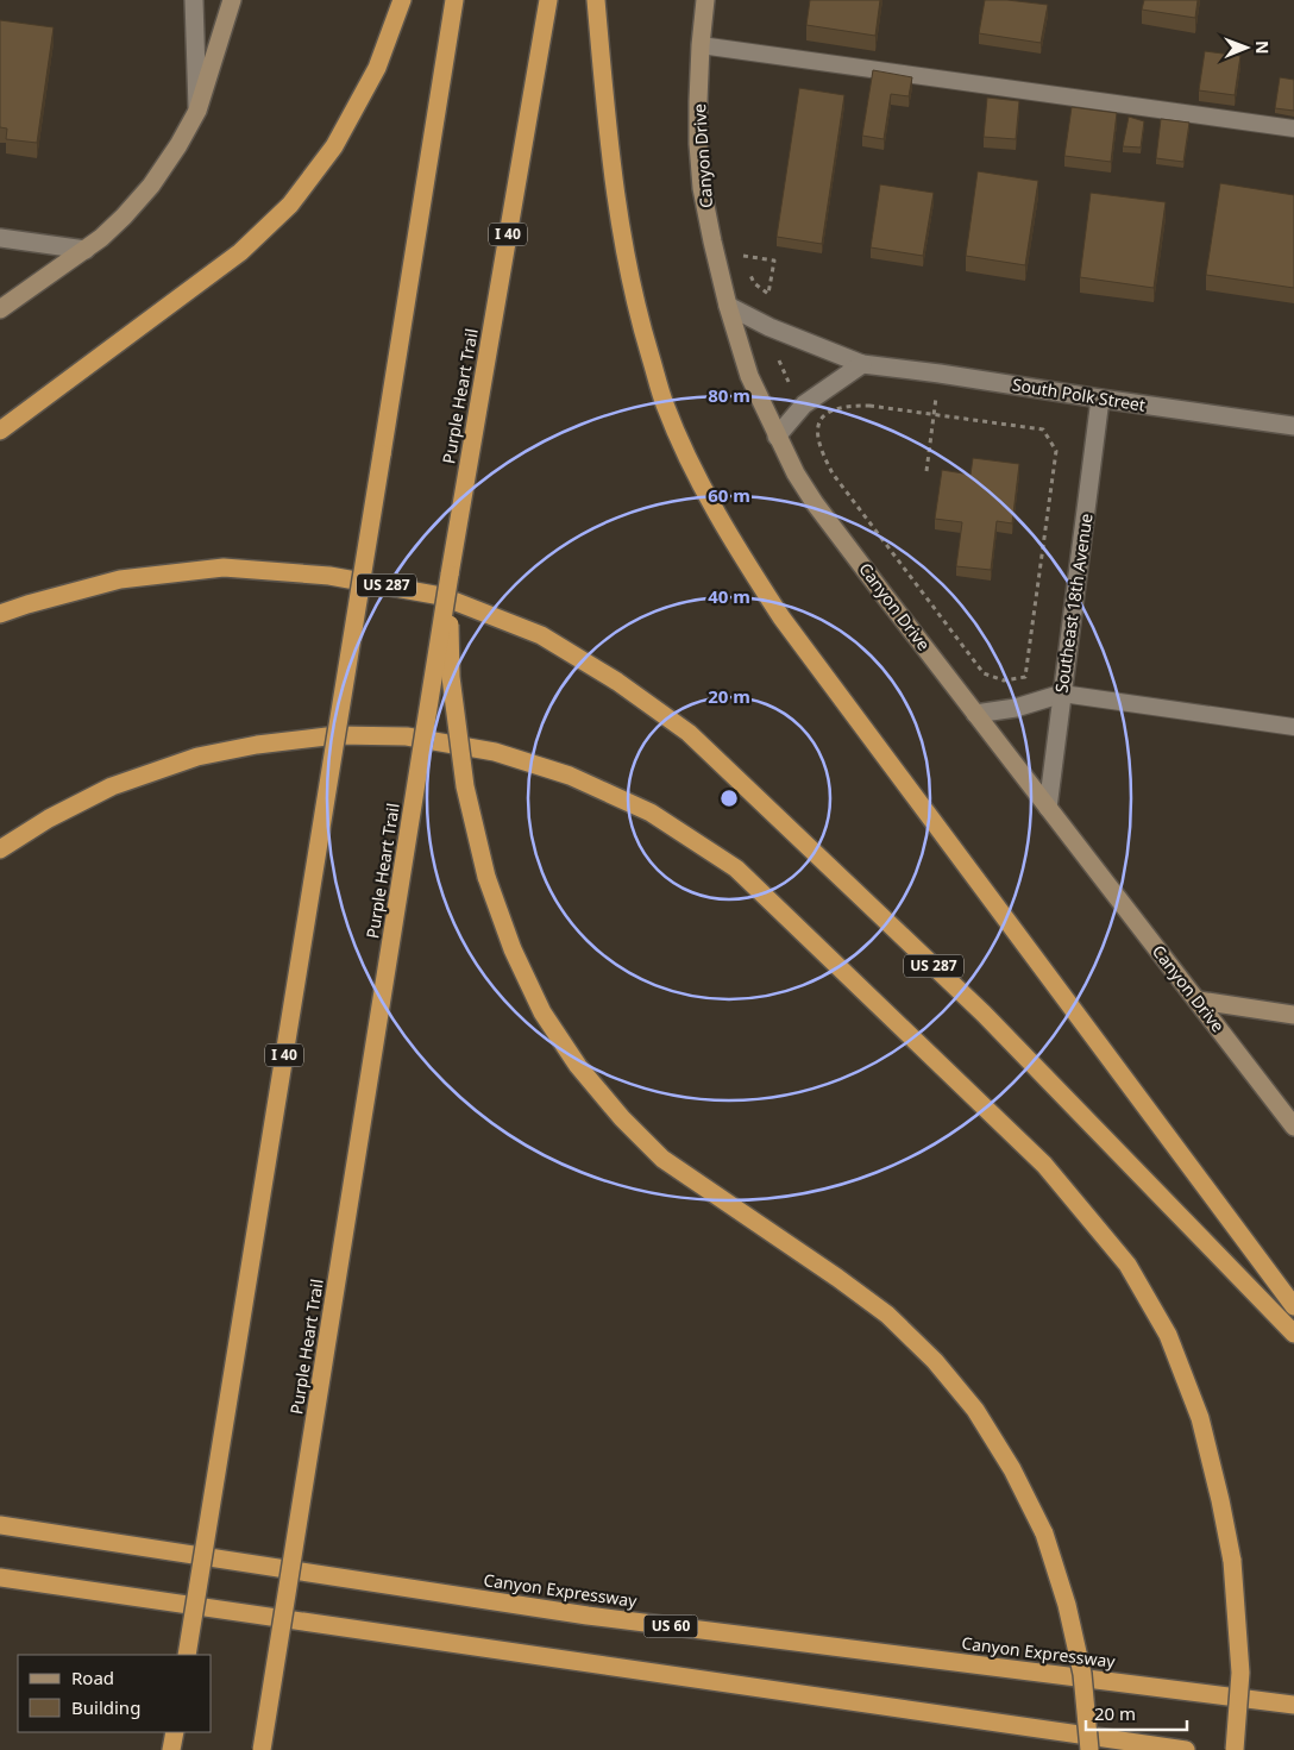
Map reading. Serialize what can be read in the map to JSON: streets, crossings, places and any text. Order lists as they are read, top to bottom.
{
  "streets": {
    "highway": [
      "I 40",
      "Purple Heart Trail",
      "US 287",
      "Canyon Expressway",
      "US 60"
    ],
    "main road": ["Canyon Drive"],
    "street": ["South Polk Street", "Southeast 18th Avenue"]
  },
  "crossings": [
    ["Canyon Drive", "South Polk Street"],
    ["Canyon Drive", "Southeast 18th Avenue"],
    ["South Polk Street", "Southeast 18th Avenue"]
  ],
  "legend": ["Road", "Building"],
  "scale_bar": "20 m",
  "north": "right",
  "rings": [
    "80 m",
    "60 m",
    "40 m",
    "20 m"
  ]
}
